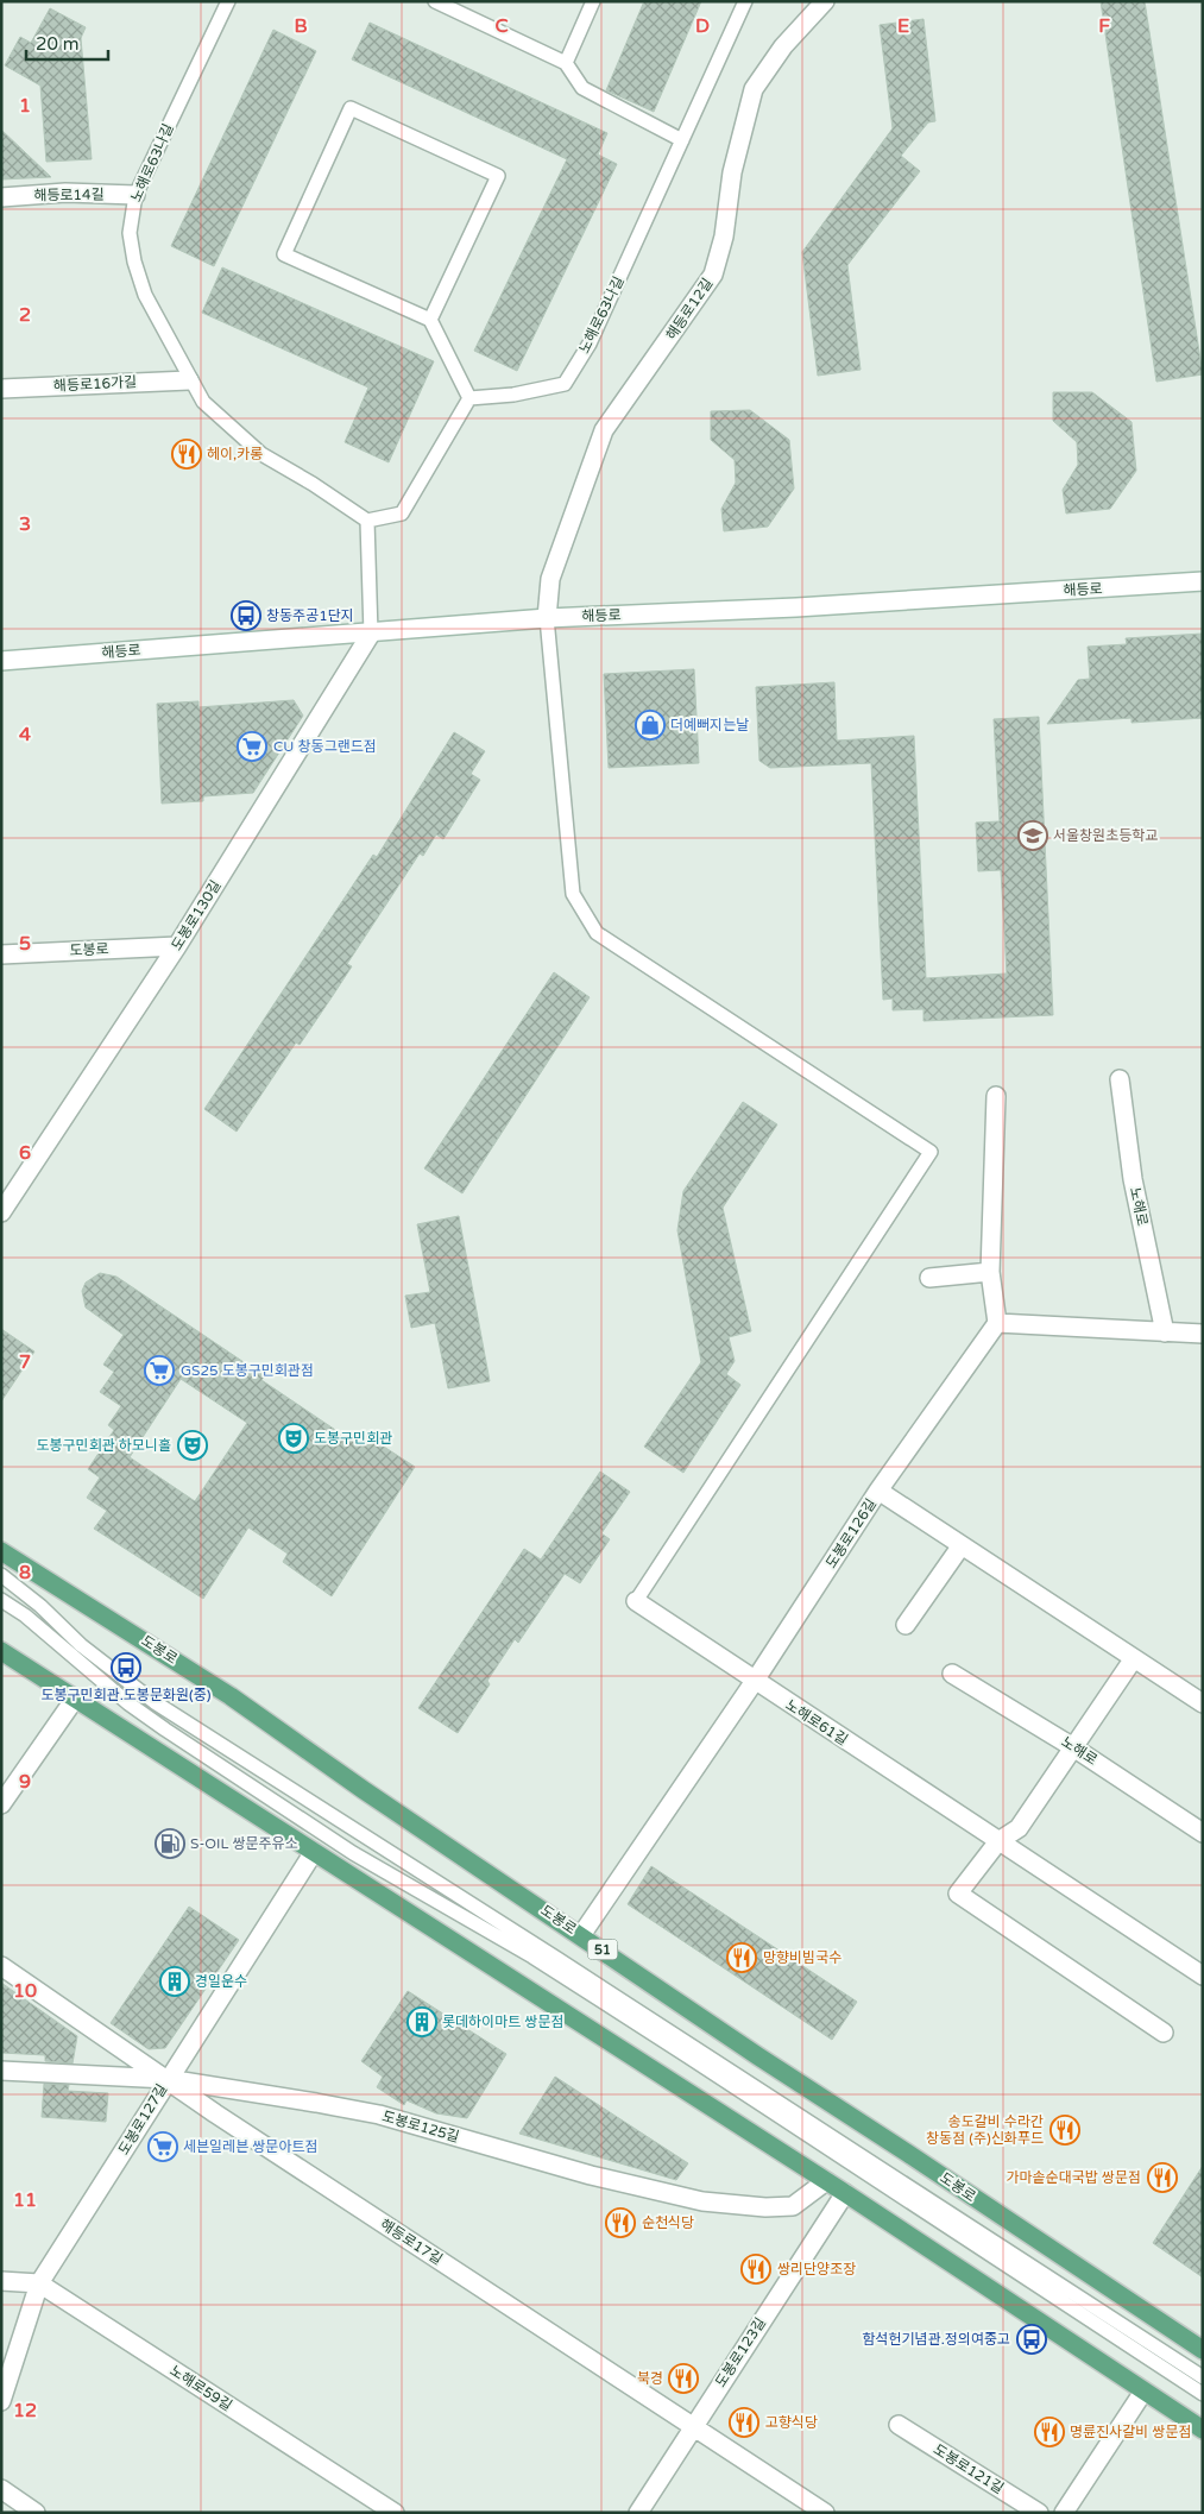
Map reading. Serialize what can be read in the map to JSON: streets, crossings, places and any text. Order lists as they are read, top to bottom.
{
  "streets": {
    "main road": ["도봉로", "51"],
    "street": [
      "해등로14길",
      "해등로12길",
      "해등로16가길",
      "해등로",
      "도봉로130길",
      "노해로",
      "도봉로126길",
      "노해로61길",
      "도봉로127길",
      "도봉로125길",
      "해등로17길",
      "도봉로123길",
      "노해로59길",
      "도봉로121길"
    ],
    "lane": ["노해로63나길"]
  },
  "crossings": [
    ["노해로63나길", "해등로14길"],
    ["노해로63나길", "해등로16가길"],
    ["해등로12길", "해등로"],
    ["해등로", "도봉로130길"],
    ["도봉로130길", "도봉로"],
    ["도봉로", "도봉로126길"],
    ["도봉로126길", "노해로61길"],
    ["도봉로127길", "도봉로125길"],
    ["도봉로127길", "해등로17길"],
    ["도봉로127길", "노해로59길"],
    ["도봉로125길", "해등로17길"],
    ["해등로17길", "도봉로123길"]
  ],
  "places": {
    "restaurant": [
      "헤이,카롱",
      "망향비빔국수",
      "송도갈비 수라간 창동점 (주)신화푸드",
      "가마솥순대국밥 쌍문점",
      "순천식당",
      "쌍리단양조장",
      "북경",
      "고향식당",
      "명륜진사갈비 쌍문점"
    ],
    "bus stop": ["창동주공1단지", "도봉구민회관.도봉문화원(중)", "함석헌기념관.정의여중고"],
    "shop": ["더예뻐지는날"],
    "supermarket": ["CU 창동그랜드점", "GS25 도봉구민회관점", "세븐일레븐 쌍문아트점"],
    "school or university": ["서울창원초등학교"],
    "theatre": ["도봉구민회관", "도봉구민회관 하모니홀"],
    "fuel station": ["S-OIL 쌍문주유소"],
    "building": ["경일운수", "롯데하이마트 쌍문점"]
  },
  "scale_bar": "20 m",
  "grid": {
    "columns": [
      "B",
      "C",
      "D",
      "E",
      "F"
    ],
    "rows": [
      "1",
      "2",
      "3",
      "4",
      "5",
      "6",
      "7",
      "8",
      "9",
      "10",
      "11",
      "12"
    ]
  }
}
